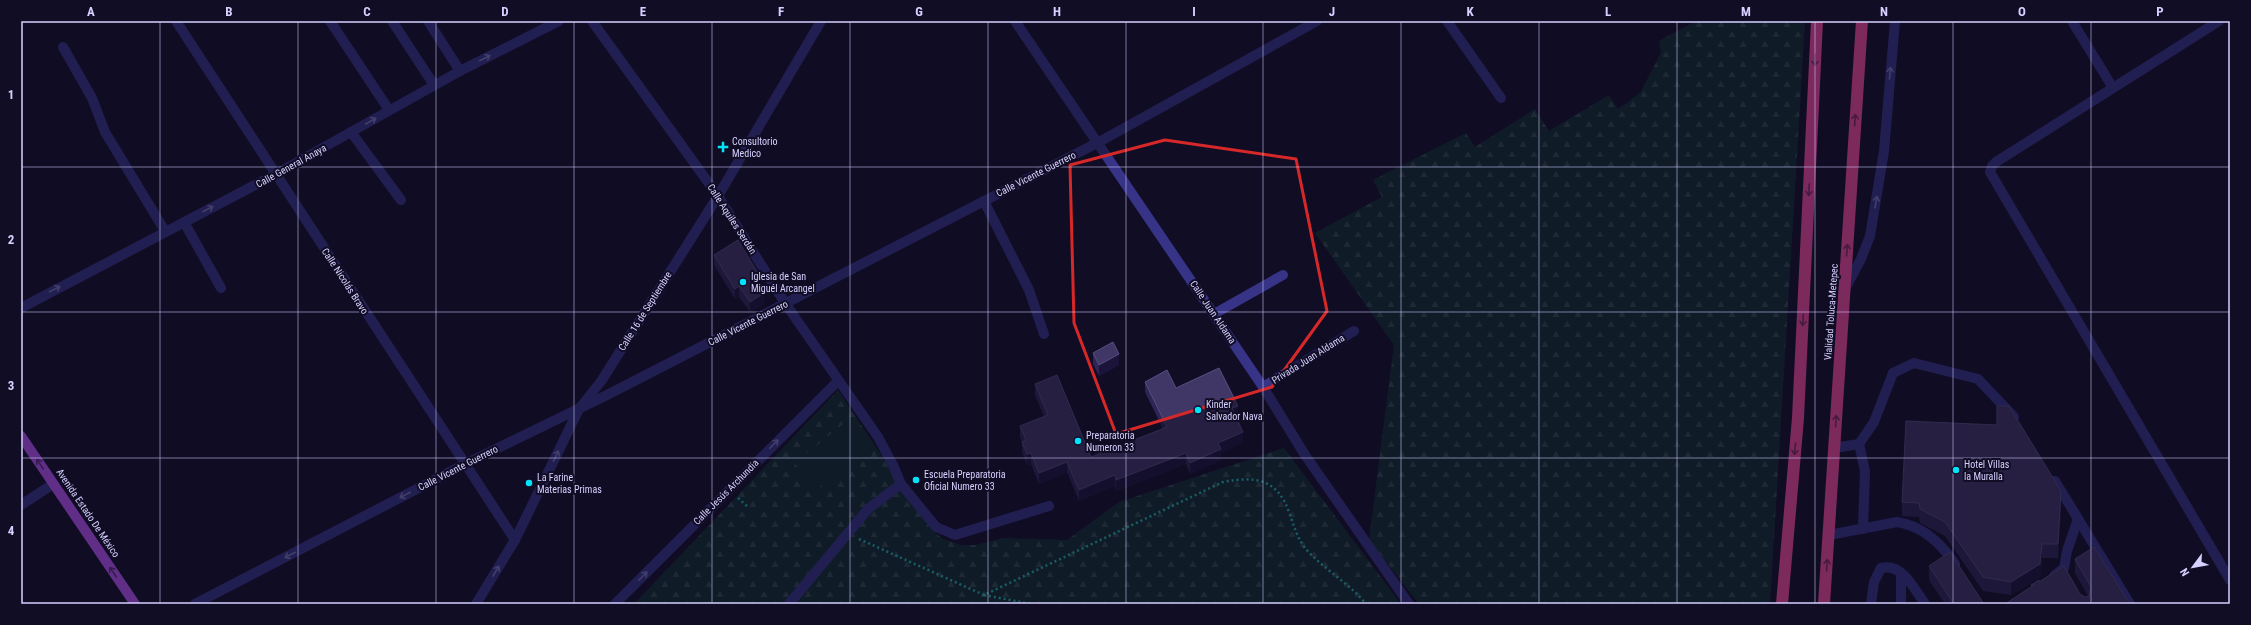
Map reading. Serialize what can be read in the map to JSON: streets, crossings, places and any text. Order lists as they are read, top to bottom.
{
  "streets": {
    "highway": ["Vialidad Toluca-Metepec"],
    "main road": ["Avenida Estado De México"],
    "street": [
      "Calle General Anaya",
      "Calle Vicente Guerrero",
      "Calle Aquiles Serdán",
      "Calle Nicolás Bravo",
      "Calle 16 de Septiembre",
      "Calle Juan Aldama",
      "Privada Juan Aldama",
      "Calle Jesús Archundia"
    ]
  },
  "crossings": [
    ["Calle General Anaya", "Calle Nicolás Bravo"],
    ["Calle Vicente Guerrero", "Calle Aquiles Serdán"],
    ["Calle Vicente Guerrero", "Calle Nicolás Bravo"],
    ["Calle Vicente Guerrero", "Calle 16 de Septiembre"],
    ["Calle Vicente Guerrero", "Calle Juan Aldama"],
    ["Calle Aquiles Serdán", "Calle 16 de Septiembre"],
    ["Calle Aquiles Serdán", "Calle Jesús Archundia"],
    ["Calle Nicolás Bravo", "Calle 16 de Septiembre"],
    ["Calle Juan Aldama", "Privada Juan Aldama"]
  ],
  "one_way": ["Calle General Anaya", "Calle Jesús Archundia", "Avenida Estado De México"],
  "places": {
    "health": ["Consultorio Medico"],
    "other": [
      "Iglesia de San Miguél Arcangel",
      "Kinder Salvador Nava",
      "Preparatoria Numeron 33",
      "Hotel Villas la Muralla",
      "Escuela Preparatoria Oficial Numero 33",
      "La Farine Materias Primas"
    ]
  },
  "north": "bottom left",
  "grid": {
    "columns": [
      "A",
      "B",
      "C",
      "D",
      "E",
      "F",
      "G",
      "H",
      "I",
      "J",
      "K",
      "L",
      "M",
      "N",
      "O",
      "P"
    ],
    "rows": [
      "1",
      "2",
      "3",
      "4"
    ]
  }
}
